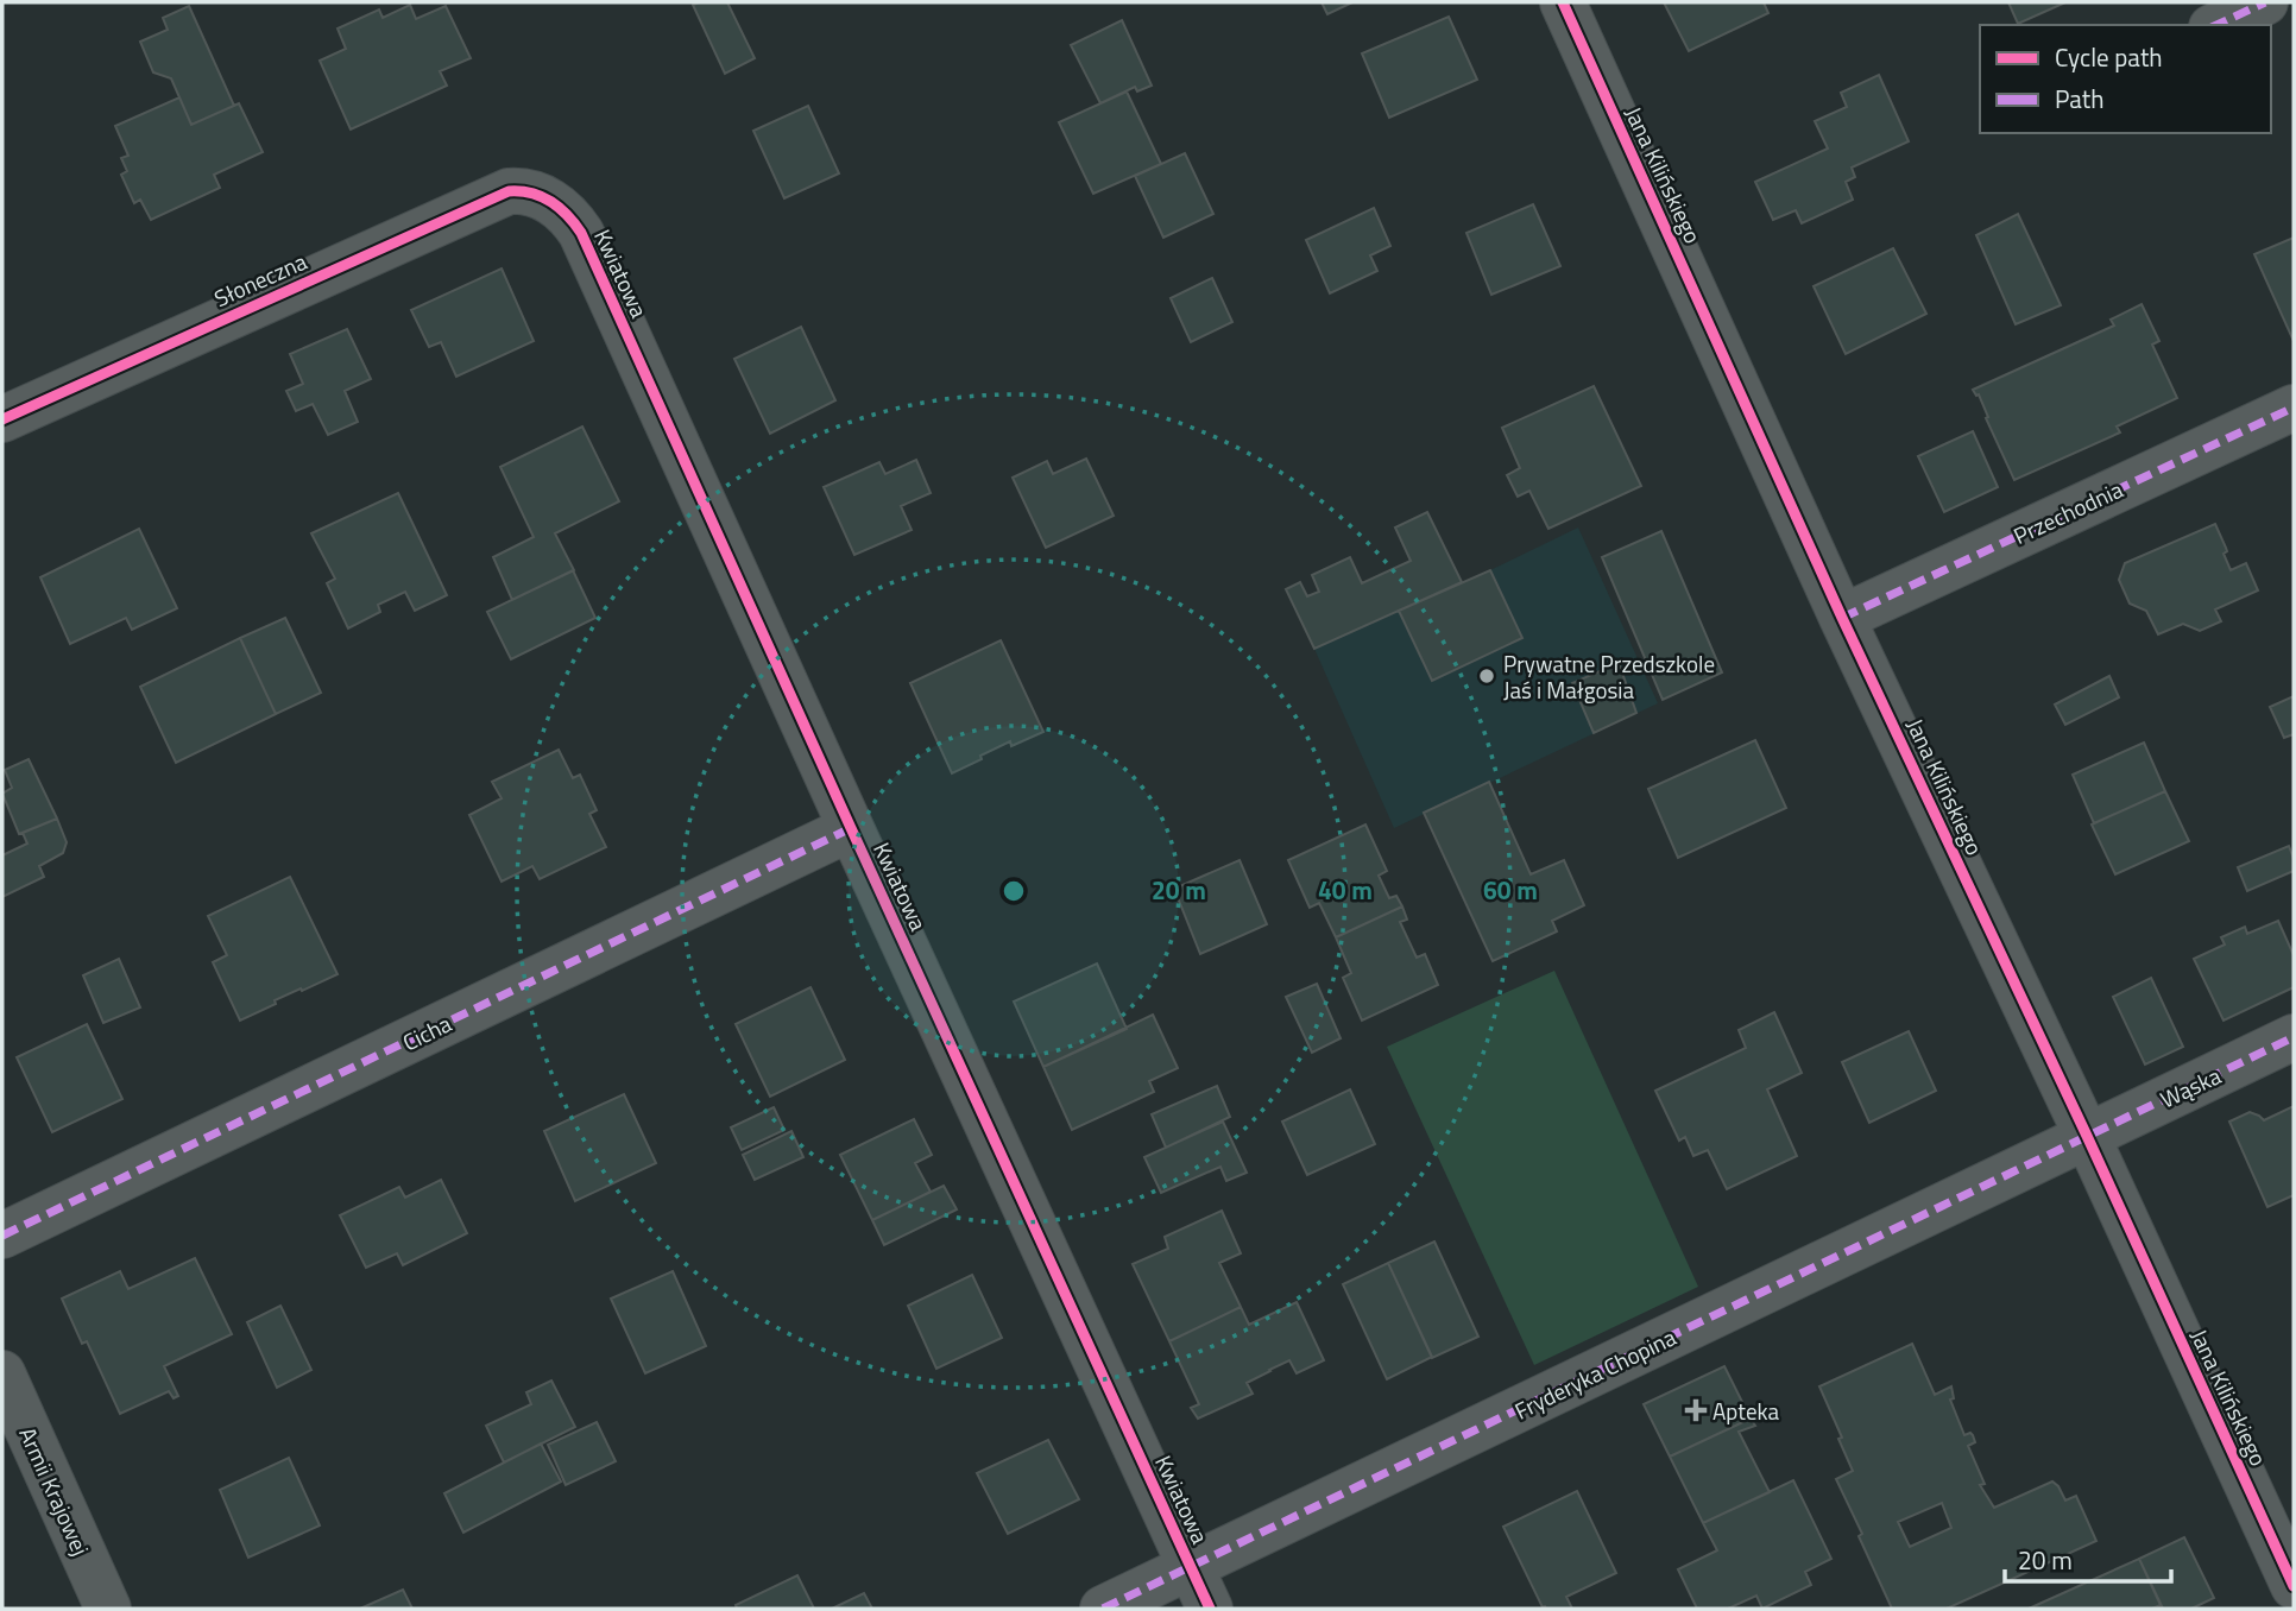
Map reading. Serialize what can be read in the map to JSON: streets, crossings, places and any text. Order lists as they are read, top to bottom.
{
  "streets": {
    "street": [
      "Jana Kilińskiego",
      "Kwiatowa",
      "Słoneczna",
      "Przechodnia",
      "Cicha",
      "Wąska",
      "Fryderyka Chopina",
      "Armii Krajowej"
    ]
  },
  "crossings": [
    ["Jana Kilińskiego", "Przechodnia"],
    ["Jana Kilińskiego", "Wąska"],
    ["Jana Kilińskiego", "Fryderyka Chopina"],
    ["Kwiatowa", "Słoneczna"],
    ["Kwiatowa", "Cicha"],
    ["Kwiatowa", "Fryderyka Chopina"],
    ["Wąska", "Fryderyka Chopina"]
  ],
  "places": {
    "other": ["Prywatne Przedszkole Jaś i Małgosia"],
    "health": ["Apteka"]
  },
  "legend": ["Cycle path", "Path"],
  "scale_bar": "20 m",
  "rings": ["20 m", "40 m", "60 m"]
}
